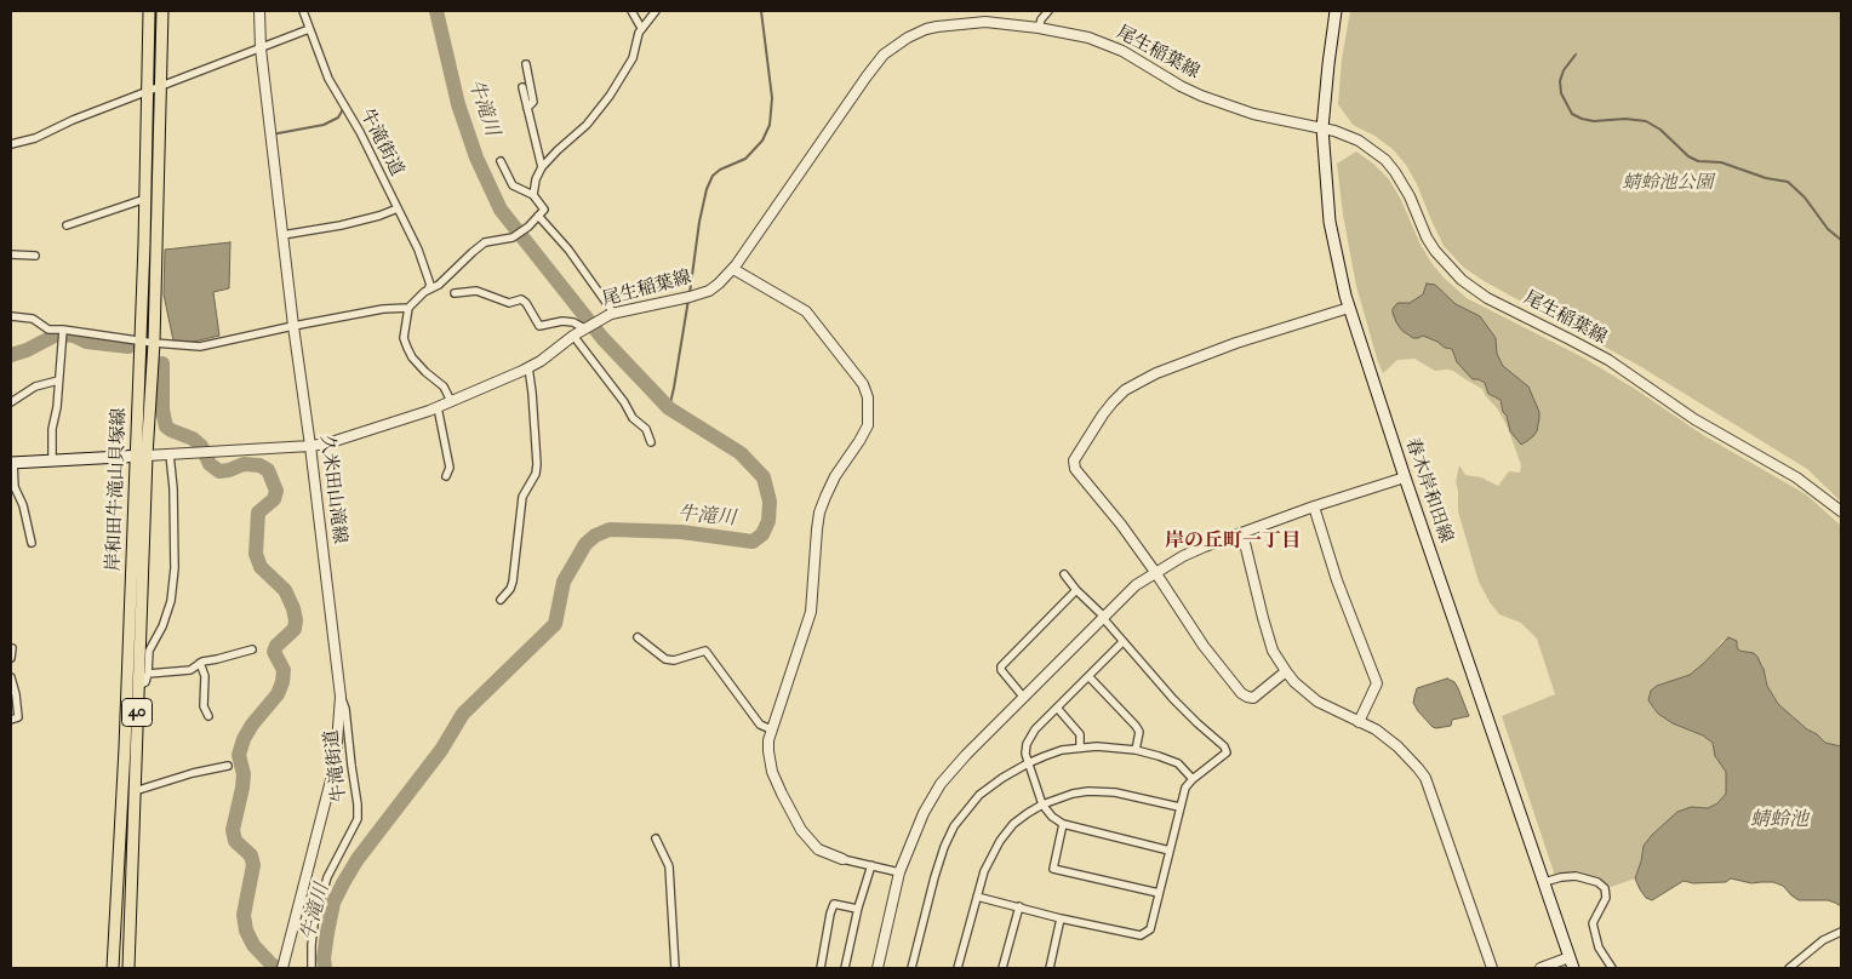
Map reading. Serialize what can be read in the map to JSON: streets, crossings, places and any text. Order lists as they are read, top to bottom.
{
  "streets": {
    "main road": ["岸和田牛滝山貝塚線", "春木岸和田線", "40"],
    "street": ["尾生稲葉線", "牛滝街道", "久米田山滝線"]
  },
  "crossings": [
    ["尾生稲葉線", "岸和田牛滝山貝塚線"],
    ["尾生稲葉線", "久米田山滝線"],
    ["尾生稲葉線", "春木岸和田線"],
    ["牛滝街道", "久米田山滝線"]
  ],
  "districts": ["岸の丘町一丁目"],
  "water": ["牛滝川", "蜻蛉池"],
  "parks": ["蜻蛉池公園"]
}
